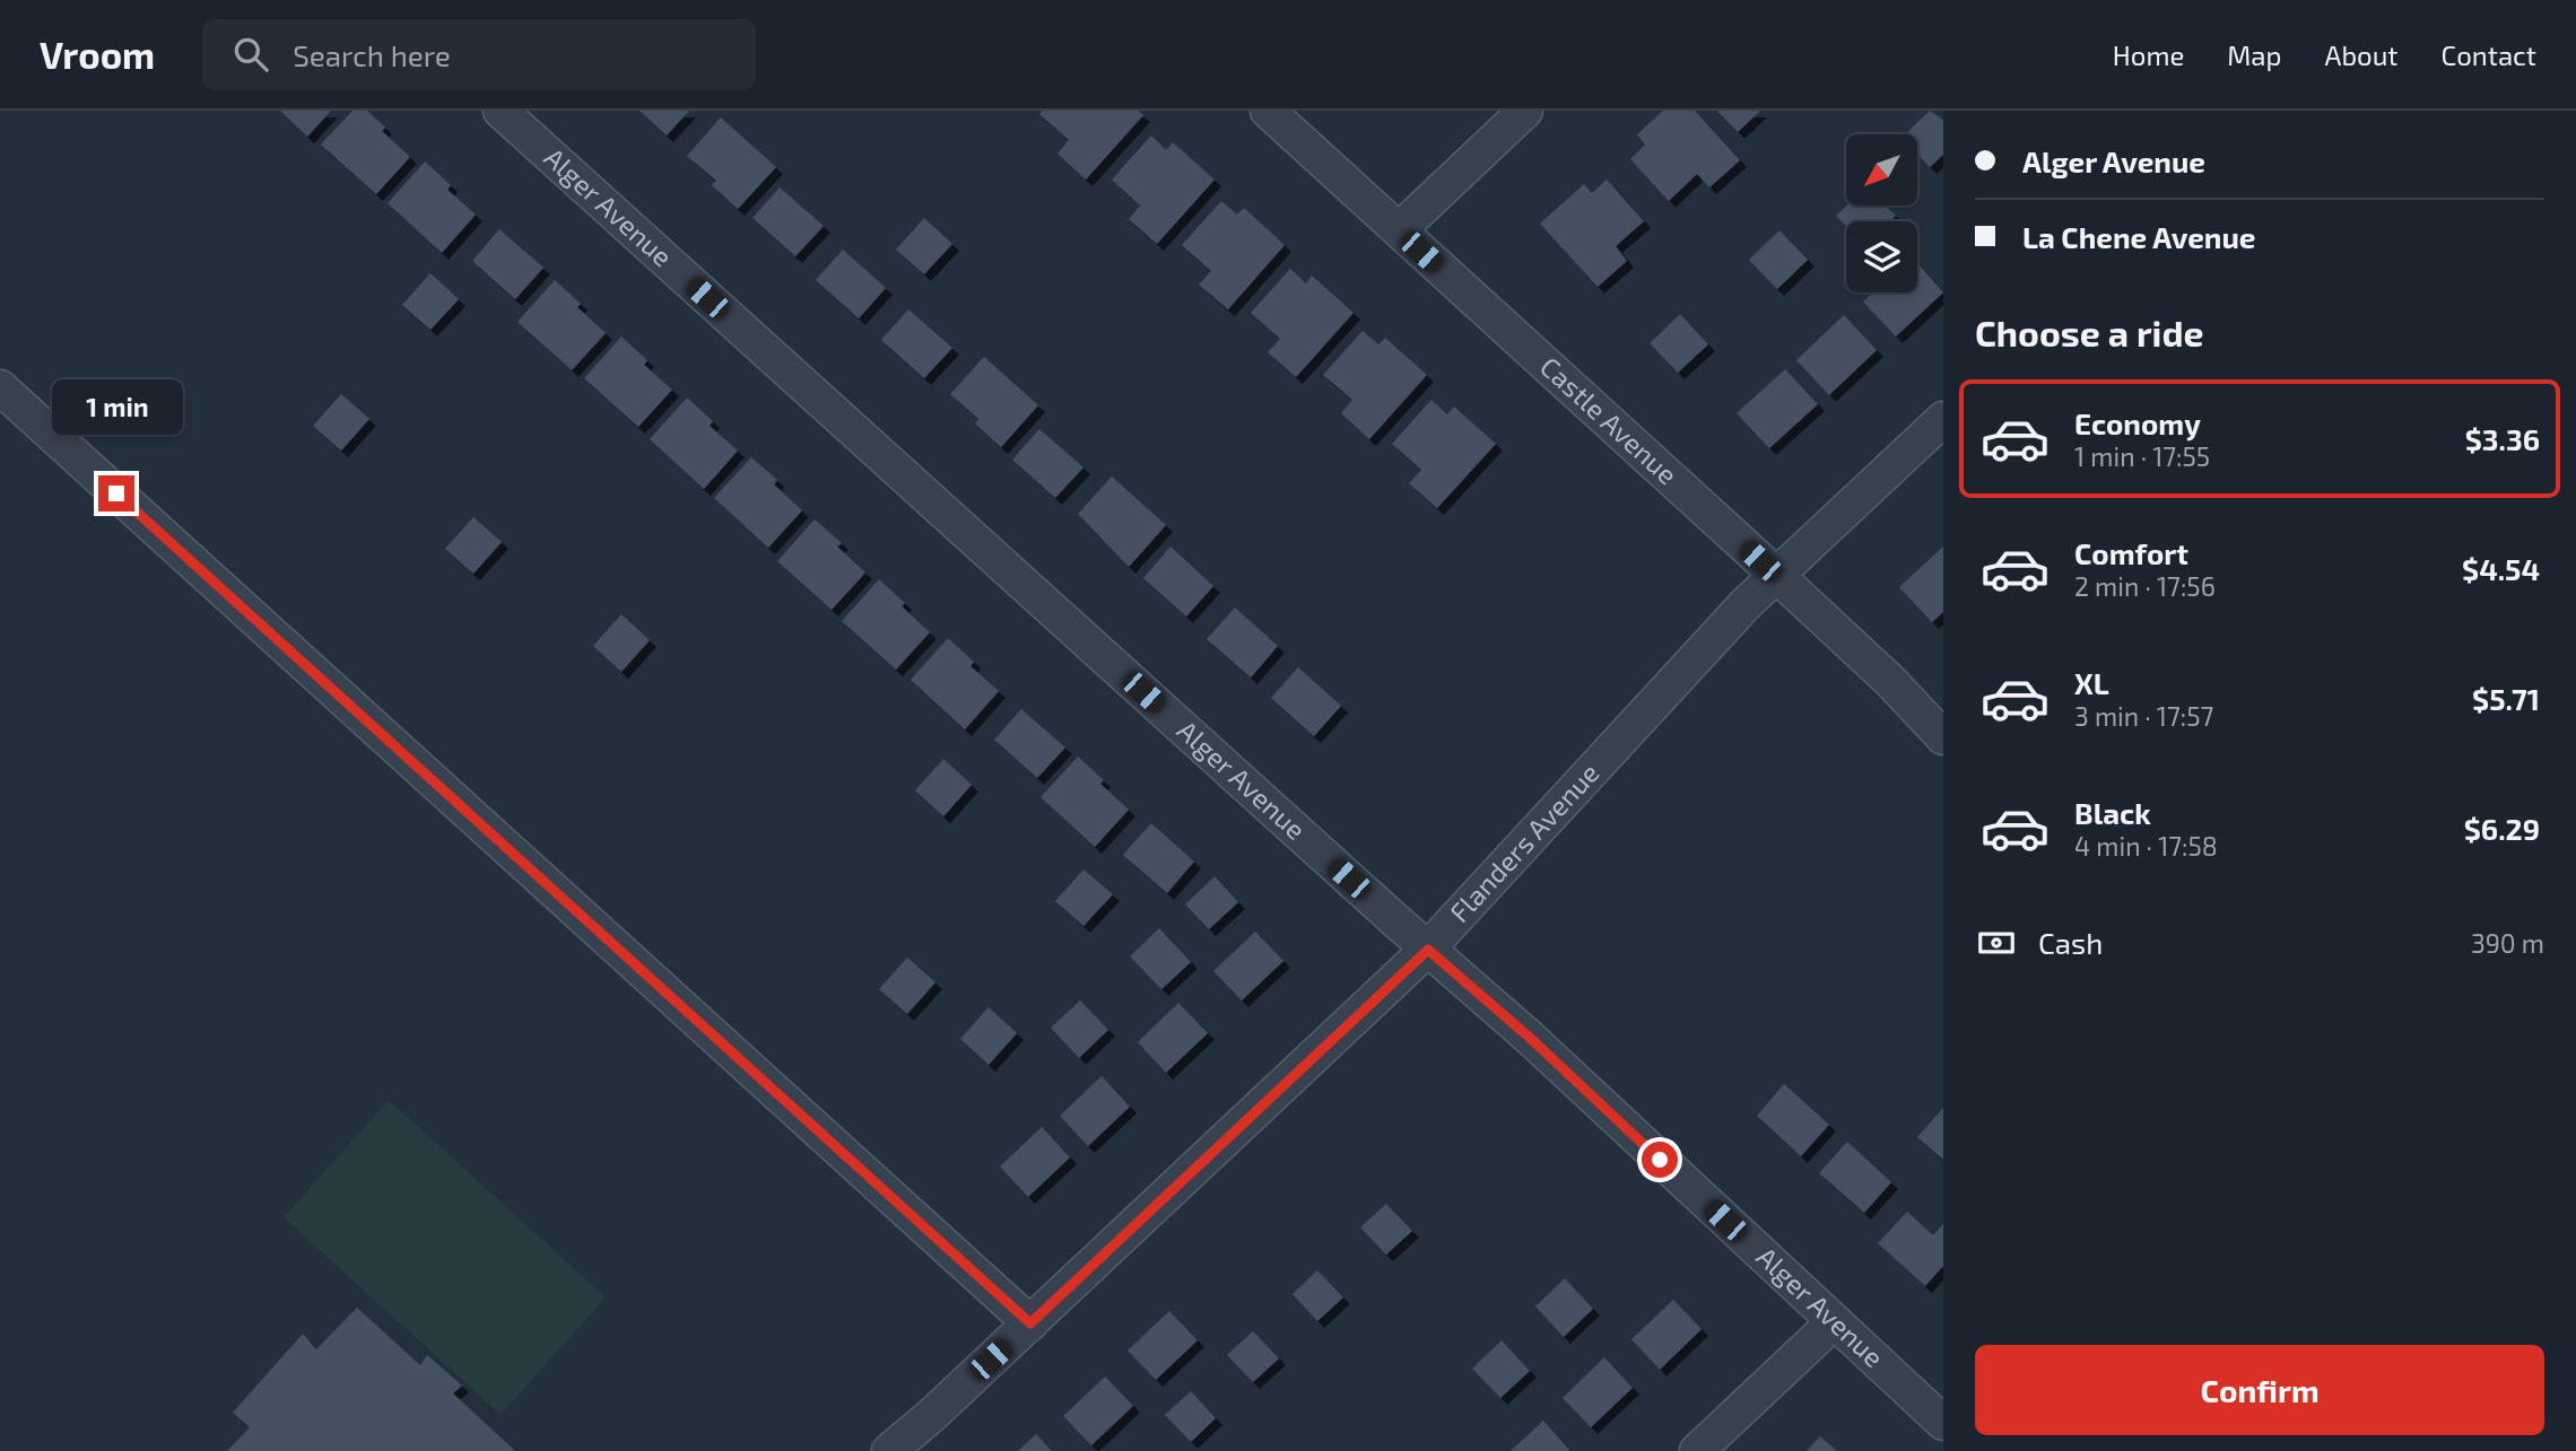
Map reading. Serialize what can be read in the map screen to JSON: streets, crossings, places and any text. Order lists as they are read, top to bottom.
{
  "streets": {
    "street": ["Alger Avenue", "Castle Avenue", "Flanders Avenue"]
  },
  "crossings": [
    ["Alger Avenue", "Flanders Avenue"],
    ["Castle Avenue", "Flanders Avenue"]
  ],
  "north": "bottom left",
  "page": {
    "header": "Vroom",
    "search": "Search here",
    "nav": [
      "Home",
      "Map",
      "About",
      "Contact"
    ],
    "banner": ["Alger Avenue", "La Chene Avenue"],
    "heading": "Choose a ride",
    "bubble": "1 min",
    "list": [
      {
        "name": "Economy",
        "note": "1 min · 17:55",
        "value": "$3.36"
      },
      {
        "name": "Comfort",
        "note": "2 min · 17:56",
        "value": "$4.54"
      },
      {
        "name": "XL",
        "note": "3 min · 17:57",
        "value": "$5.71"
      },
      {
        "name": "Black",
        "note": "4 min · 17:58",
        "value": "$6.29"
      }
    ],
    "pay": ["Cash", "390 m"],
    "buttons": "Confirm"
  }
}
